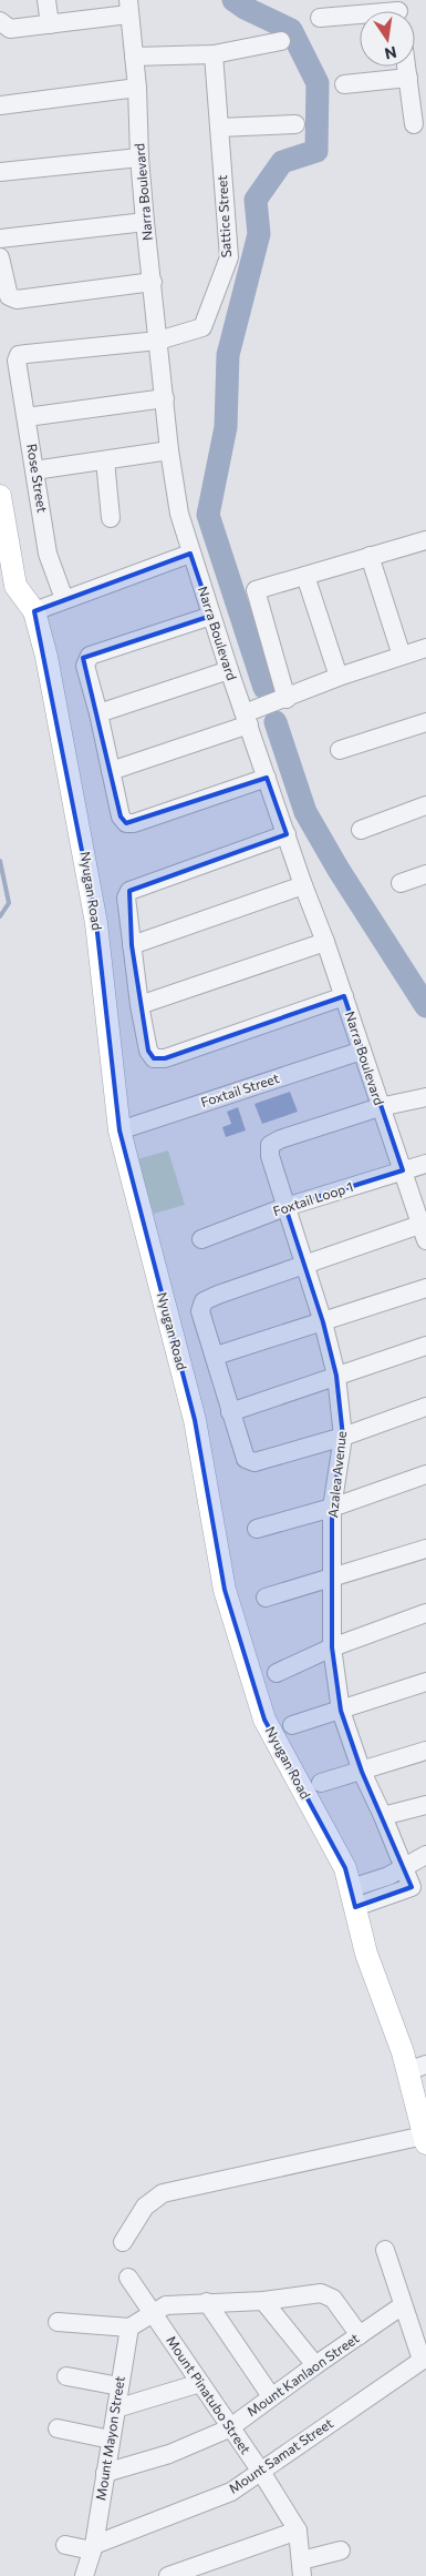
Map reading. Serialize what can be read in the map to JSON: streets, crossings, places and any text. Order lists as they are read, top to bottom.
{
  "streets": {
    "main road": ["Nyugan Road"],
    "street": [
      "Narra Boulevard",
      "Sattice Street",
      "Rose Street",
      "Foxtail Street",
      "Foxtail Loop 1",
      "Azalea Avenue",
      "Mount Kanlaon Street",
      "Mount Pinatubo Street",
      "Mount Mayon Street",
      "Mount Samat Street"
    ]
  },
  "crossings": [
    ["Narra Boulevard", "Sattice Street"],
    ["Narra Boulevard", "Rose Street"],
    ["Narra Boulevard", "Foxtail Street"],
    ["Narra Boulevard", "Foxtail Loop 1"],
    ["Narra Boulevard", "Azalea Avenue"],
    ["Sattice Street", "Rose Street"],
    ["Nyugan Road", "Foxtail Street"],
    ["Foxtail Loop 1", "Azalea Avenue"],
    ["Mount Kanlaon Street", "Mount Pinatubo Street"],
    ["Mount Kanlaon Street", "Mount Mayon Street"],
    ["Mount Pinatubo Street", "Mount Samat Street"],
    ["Mount Mayon Street", "Mount Samat Street"]
  ],
  "north": "bottom"
}
